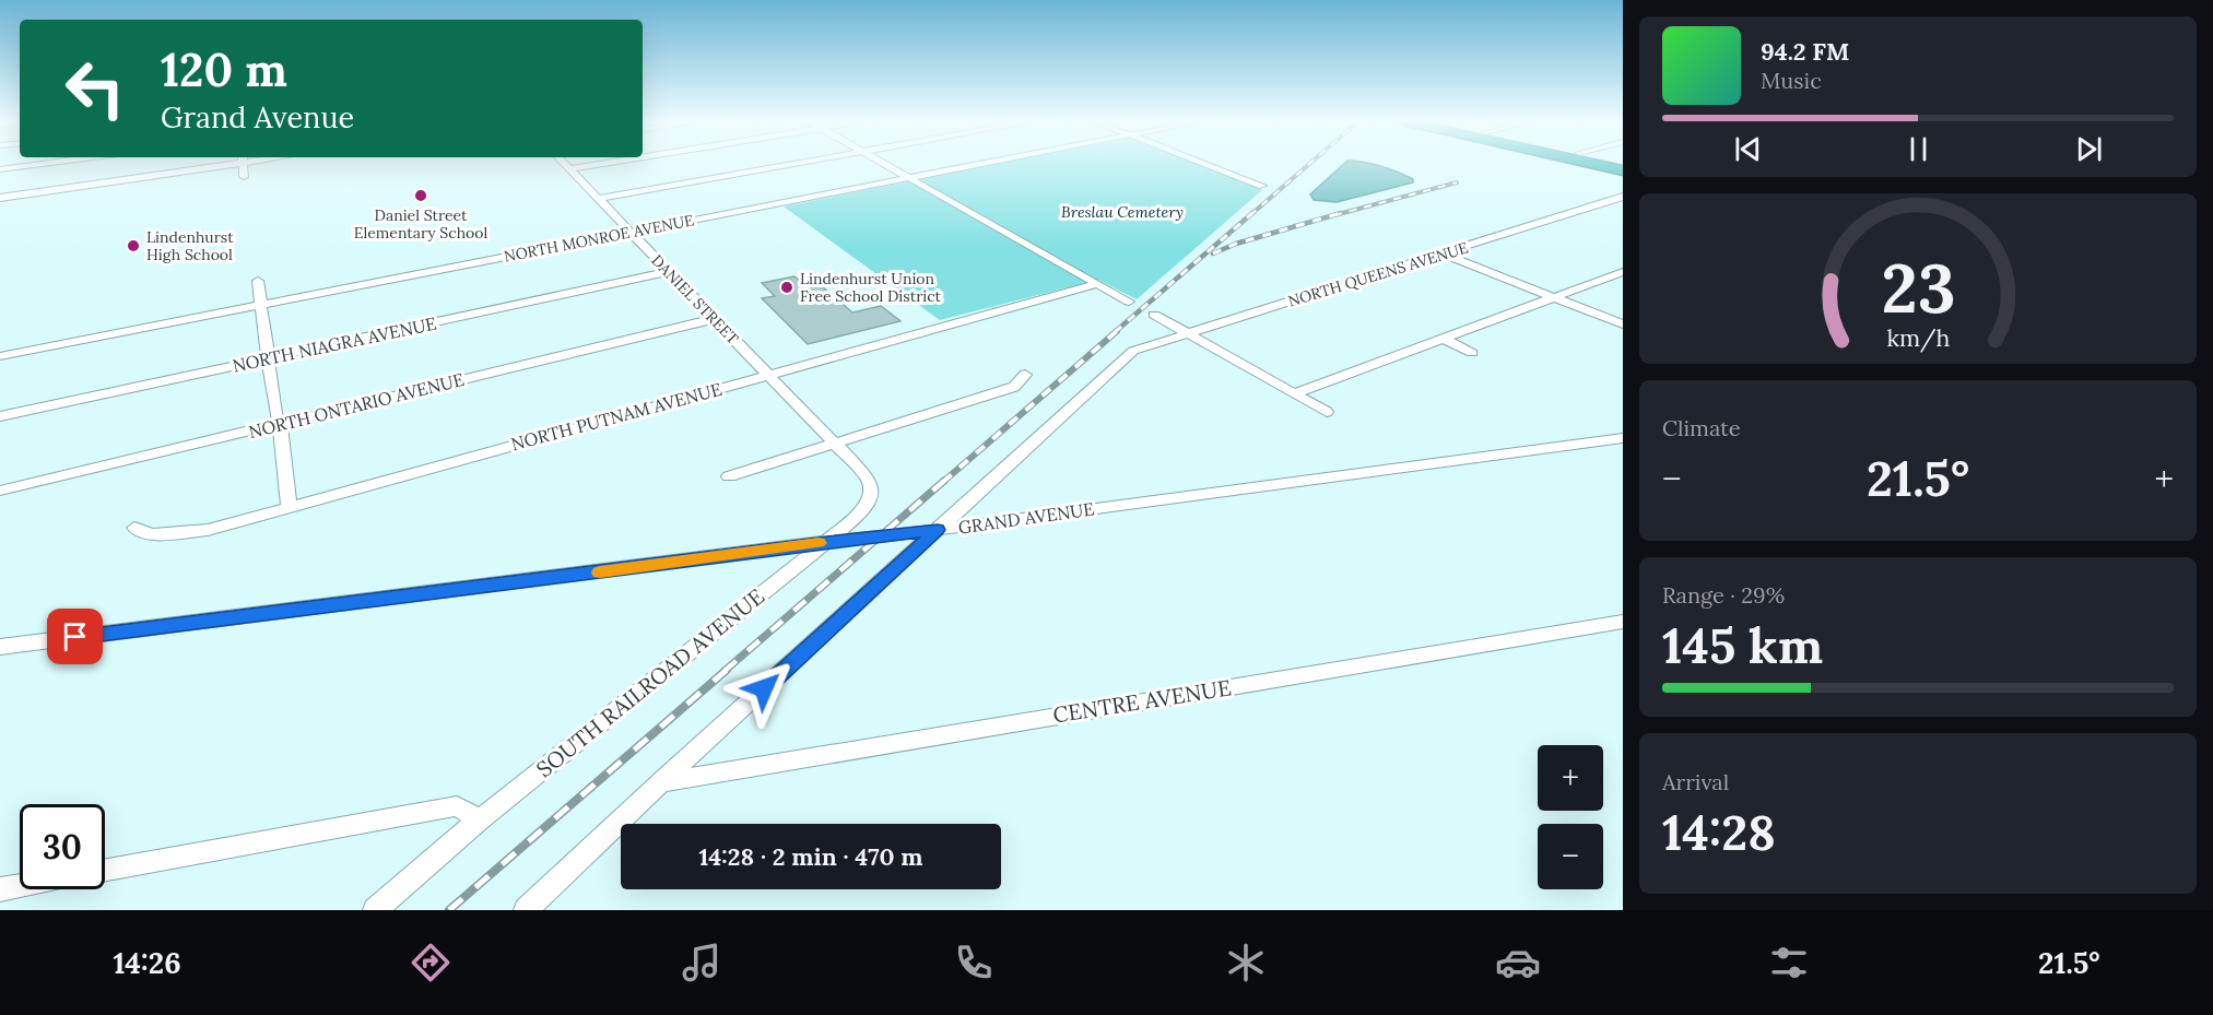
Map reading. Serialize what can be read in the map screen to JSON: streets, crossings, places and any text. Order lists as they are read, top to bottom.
{
  "streets": {
    "street": [
      "NORTH MONROE AVENUE",
      "NORTH QUEENS AVENUE",
      "DANIEL STREET",
      "NORTH NIAGRA AVENUE",
      "NORTH ONTARIO AVENUE",
      "NORTH PUTNAM AVENUE",
      "GRAND AVENUE",
      "SOUTH RAILROAD AVENUE",
      "CENTRE AVENUE"
    ]
  },
  "crossings": [
    ["NORTH MONROE AVENUE", "DANIEL STREET"],
    ["NORTH QUEENS AVENUE", "GRAND AVENUE"],
    ["DANIEL STREET", "NORTH NIAGRA AVENUE"],
    ["DANIEL STREET", "NORTH ONTARIO AVENUE"],
    ["DANIEL STREET", "NORTH PUTNAM AVENUE"],
    ["DANIEL STREET", "SOUTH RAILROAD AVENUE"],
    ["GRAND AVENUE", "SOUTH RAILROAD AVENUE"]
  ],
  "parks": ["Breslau Cemetery"],
  "places": ["Daniel Street Elementary School", "Lindenhurst High School", "Lindenhurst Union Free School District"],
  "page": {
    "turn": ["120 m", "Grand Avenue"],
    "song": ["94.2 FM", "Music"],
    "tile": [
      "Climate",
      ["Range · 29%", "145 km"],
      ["Arrival", "14:28"]
    ],
    "heat": ["−", "21.5°", "+"],
    "map_buttons": ["+", "−"],
    "limit": "30",
    "trip": "14:28 · 2 min · 470 m",
    "tabs": ["14:26", "21.5°"],
    "gauge": ["23", "km/h"]
  }
}
